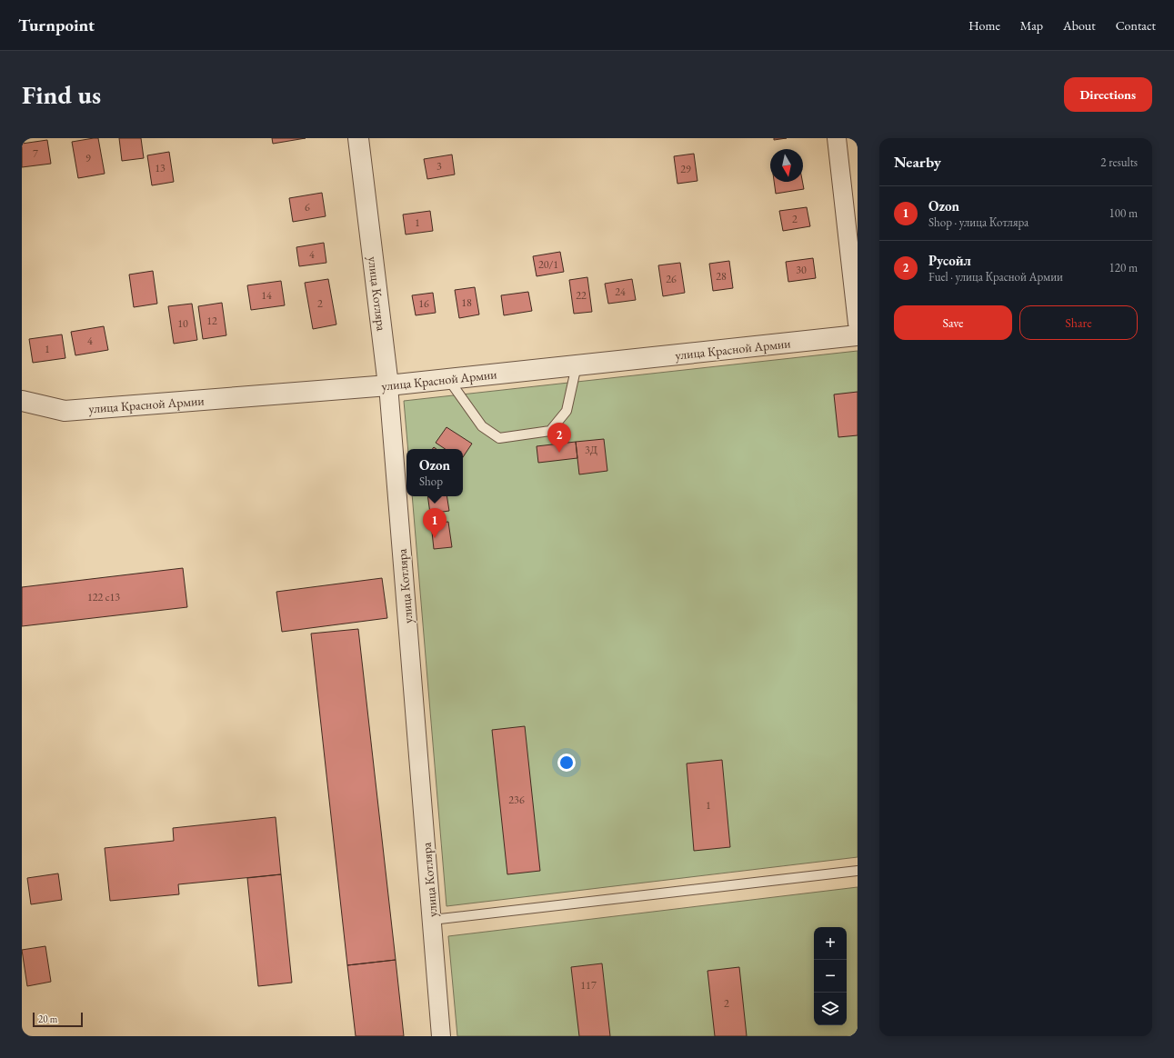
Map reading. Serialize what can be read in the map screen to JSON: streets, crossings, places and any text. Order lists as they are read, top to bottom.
{
  "streets": {
    "street": ["улица Котляра", "улица Красной Армии"]
  },
  "crossings": [
    ["улица Котляра", "улица Красной Армии"]
  ],
  "house_numbers": [
    "7",
    "9",
    "3",
    "13",
    "29",
    "6",
    "2",
    "1",
    "4",
    "20/1",
    "30",
    "28",
    "26",
    "24",
    "14",
    "22",
    "18",
    "2",
    "16",
    "12",
    "10",
    "4",
    "1",
    "3Д",
    "122 с13",
    "236",
    "1",
    "117",
    "2"
  ],
  "scale_bar": "20 m",
  "north": "bottom",
  "page": {
    "header": "Turnpoint",
    "nav": [
      "Home",
      "Map",
      "About",
      "Contact"
    ],
    "buttons": [
      "Directions",
      ["Save", "Share"]
    ],
    "title": "Find us",
    "heading": ["Nearby", "2 results"],
    "list": [
      {
        "mark": "1",
        "name": "Ozon",
        "note": "Shop · улица Котляра",
        "value": "100 m"
      },
      {
        "mark": "2",
        "name": "Русойл",
        "note": "Fuel · улица Красной Армии",
        "value": "120 m"
      }
    ],
    "pins": ["2", "1"],
    "popup": ["Ozon", "Shop"],
    "map_buttons": ["+", "−"],
    "scale": "20 m"
  }
}
